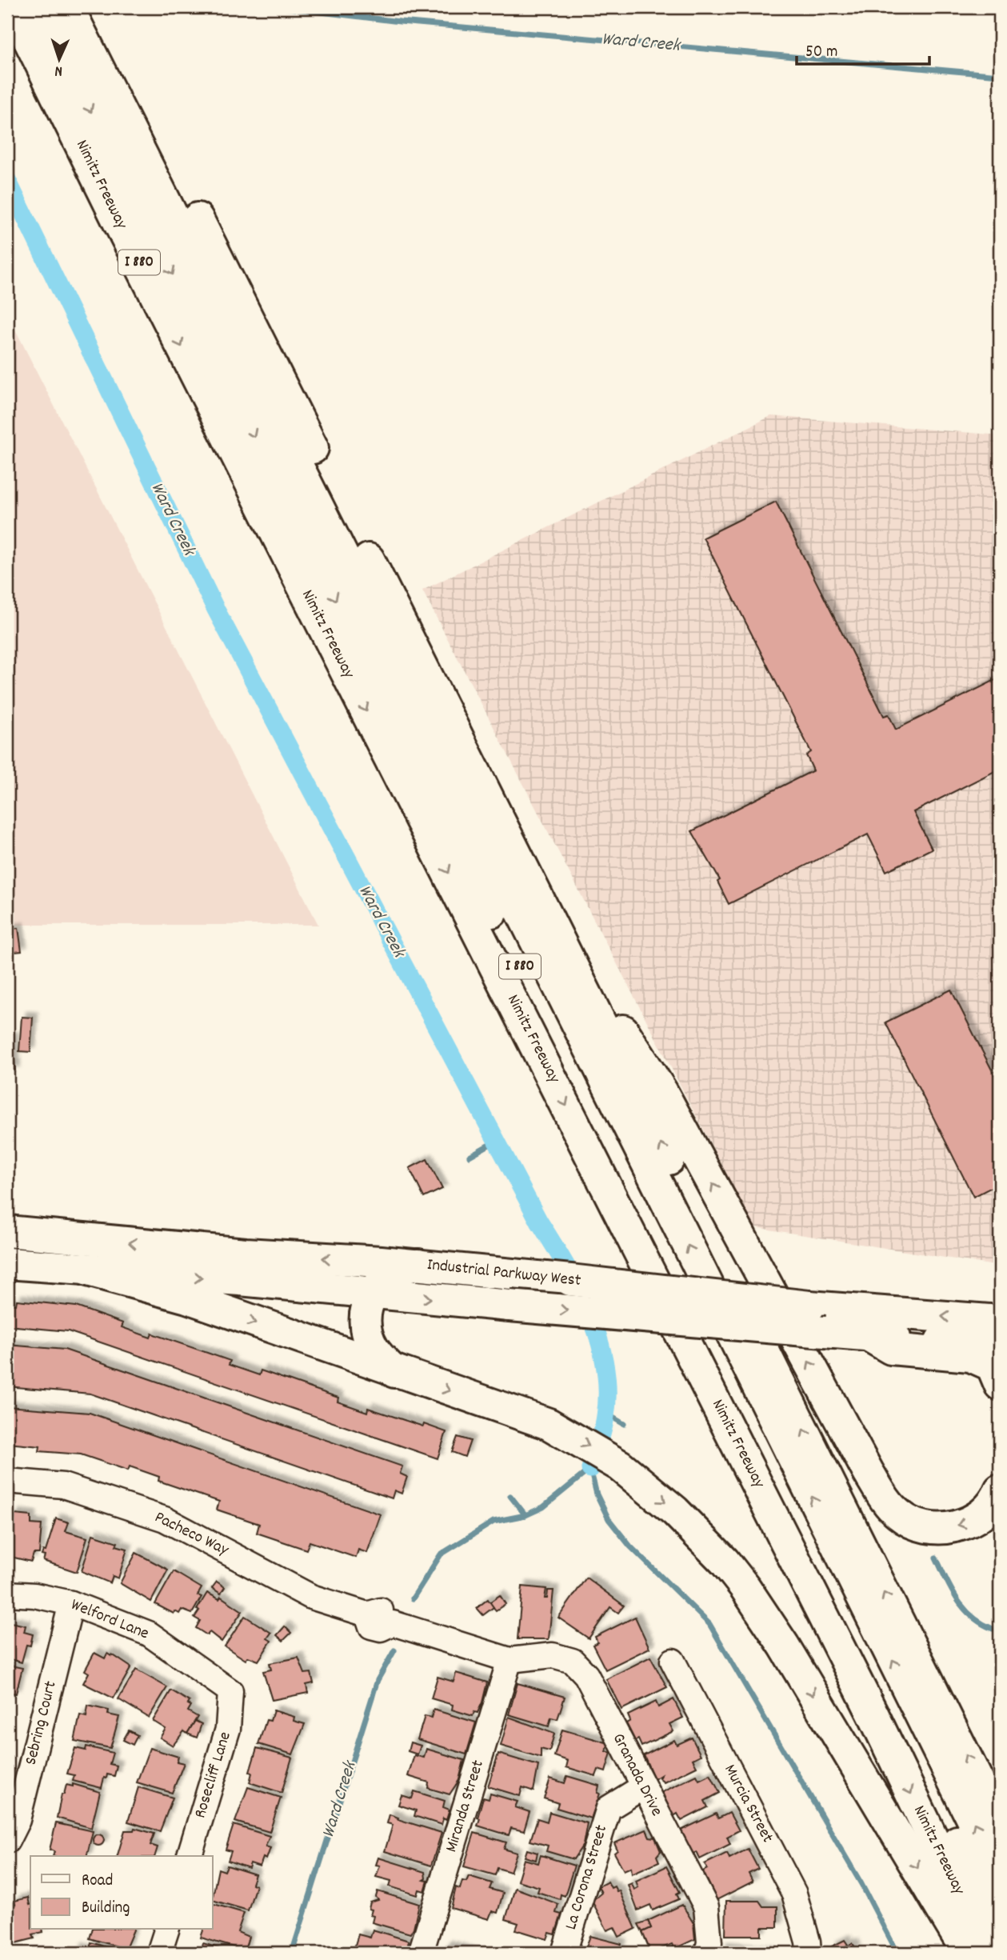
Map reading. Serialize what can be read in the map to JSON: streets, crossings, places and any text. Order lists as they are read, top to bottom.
{
  "streets": {
    "main road": ["Nimitz Freeway", "I 880", "Industrial Parkway West"],
    "street": [
      "Pacheco Way",
      "Welford Lane",
      "Sebring Court",
      "Rosecliff Lane",
      "Granada Drive",
      "Murcia Street",
      "Miranda Street",
      "La Corona Street"
    ]
  },
  "crossings": [
    ["Pacheco Way", "Granada Drive"],
    ["Pacheco Way", "Miranda Street"],
    ["Welford Lane", "Sebring Court"],
    ["Welford Lane", "Rosecliff Lane"],
    ["Granada Drive", "Miranda Street"],
    ["Granada Drive", "La Corona Street"]
  ],
  "water": ["Ward Creek"],
  "legend": ["Road", "Building"],
  "scale_bar": "50 m",
  "north": "bottom"
}
